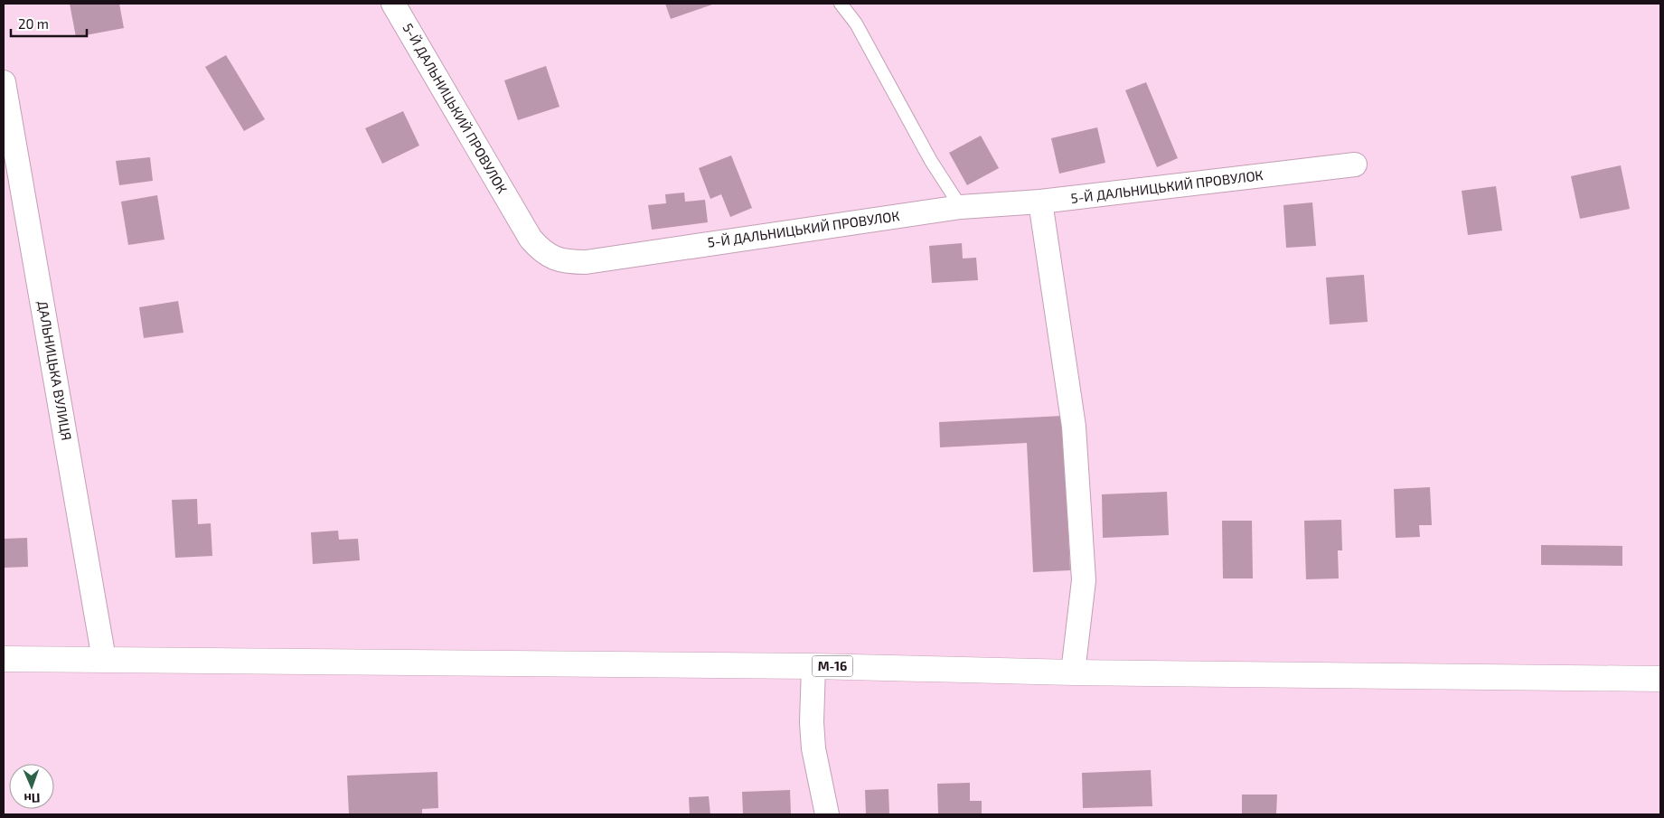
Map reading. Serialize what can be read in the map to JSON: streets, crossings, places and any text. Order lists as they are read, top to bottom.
{
  "streets": {
    "highway": ["М-16"],
    "street": ["5-Й ДАЛЬНИЦЬКИЙ ПРОВУЛОК", "ДАЛЬНИЦЬКА ВУЛИЦЯ"]
  },
  "crossings": [
    ["ДАЛЬНИЦЬКА ВУЛИЦЯ", "М-16"]
  ],
  "scale_bar": "20 m",
  "north": "bottom"
}
